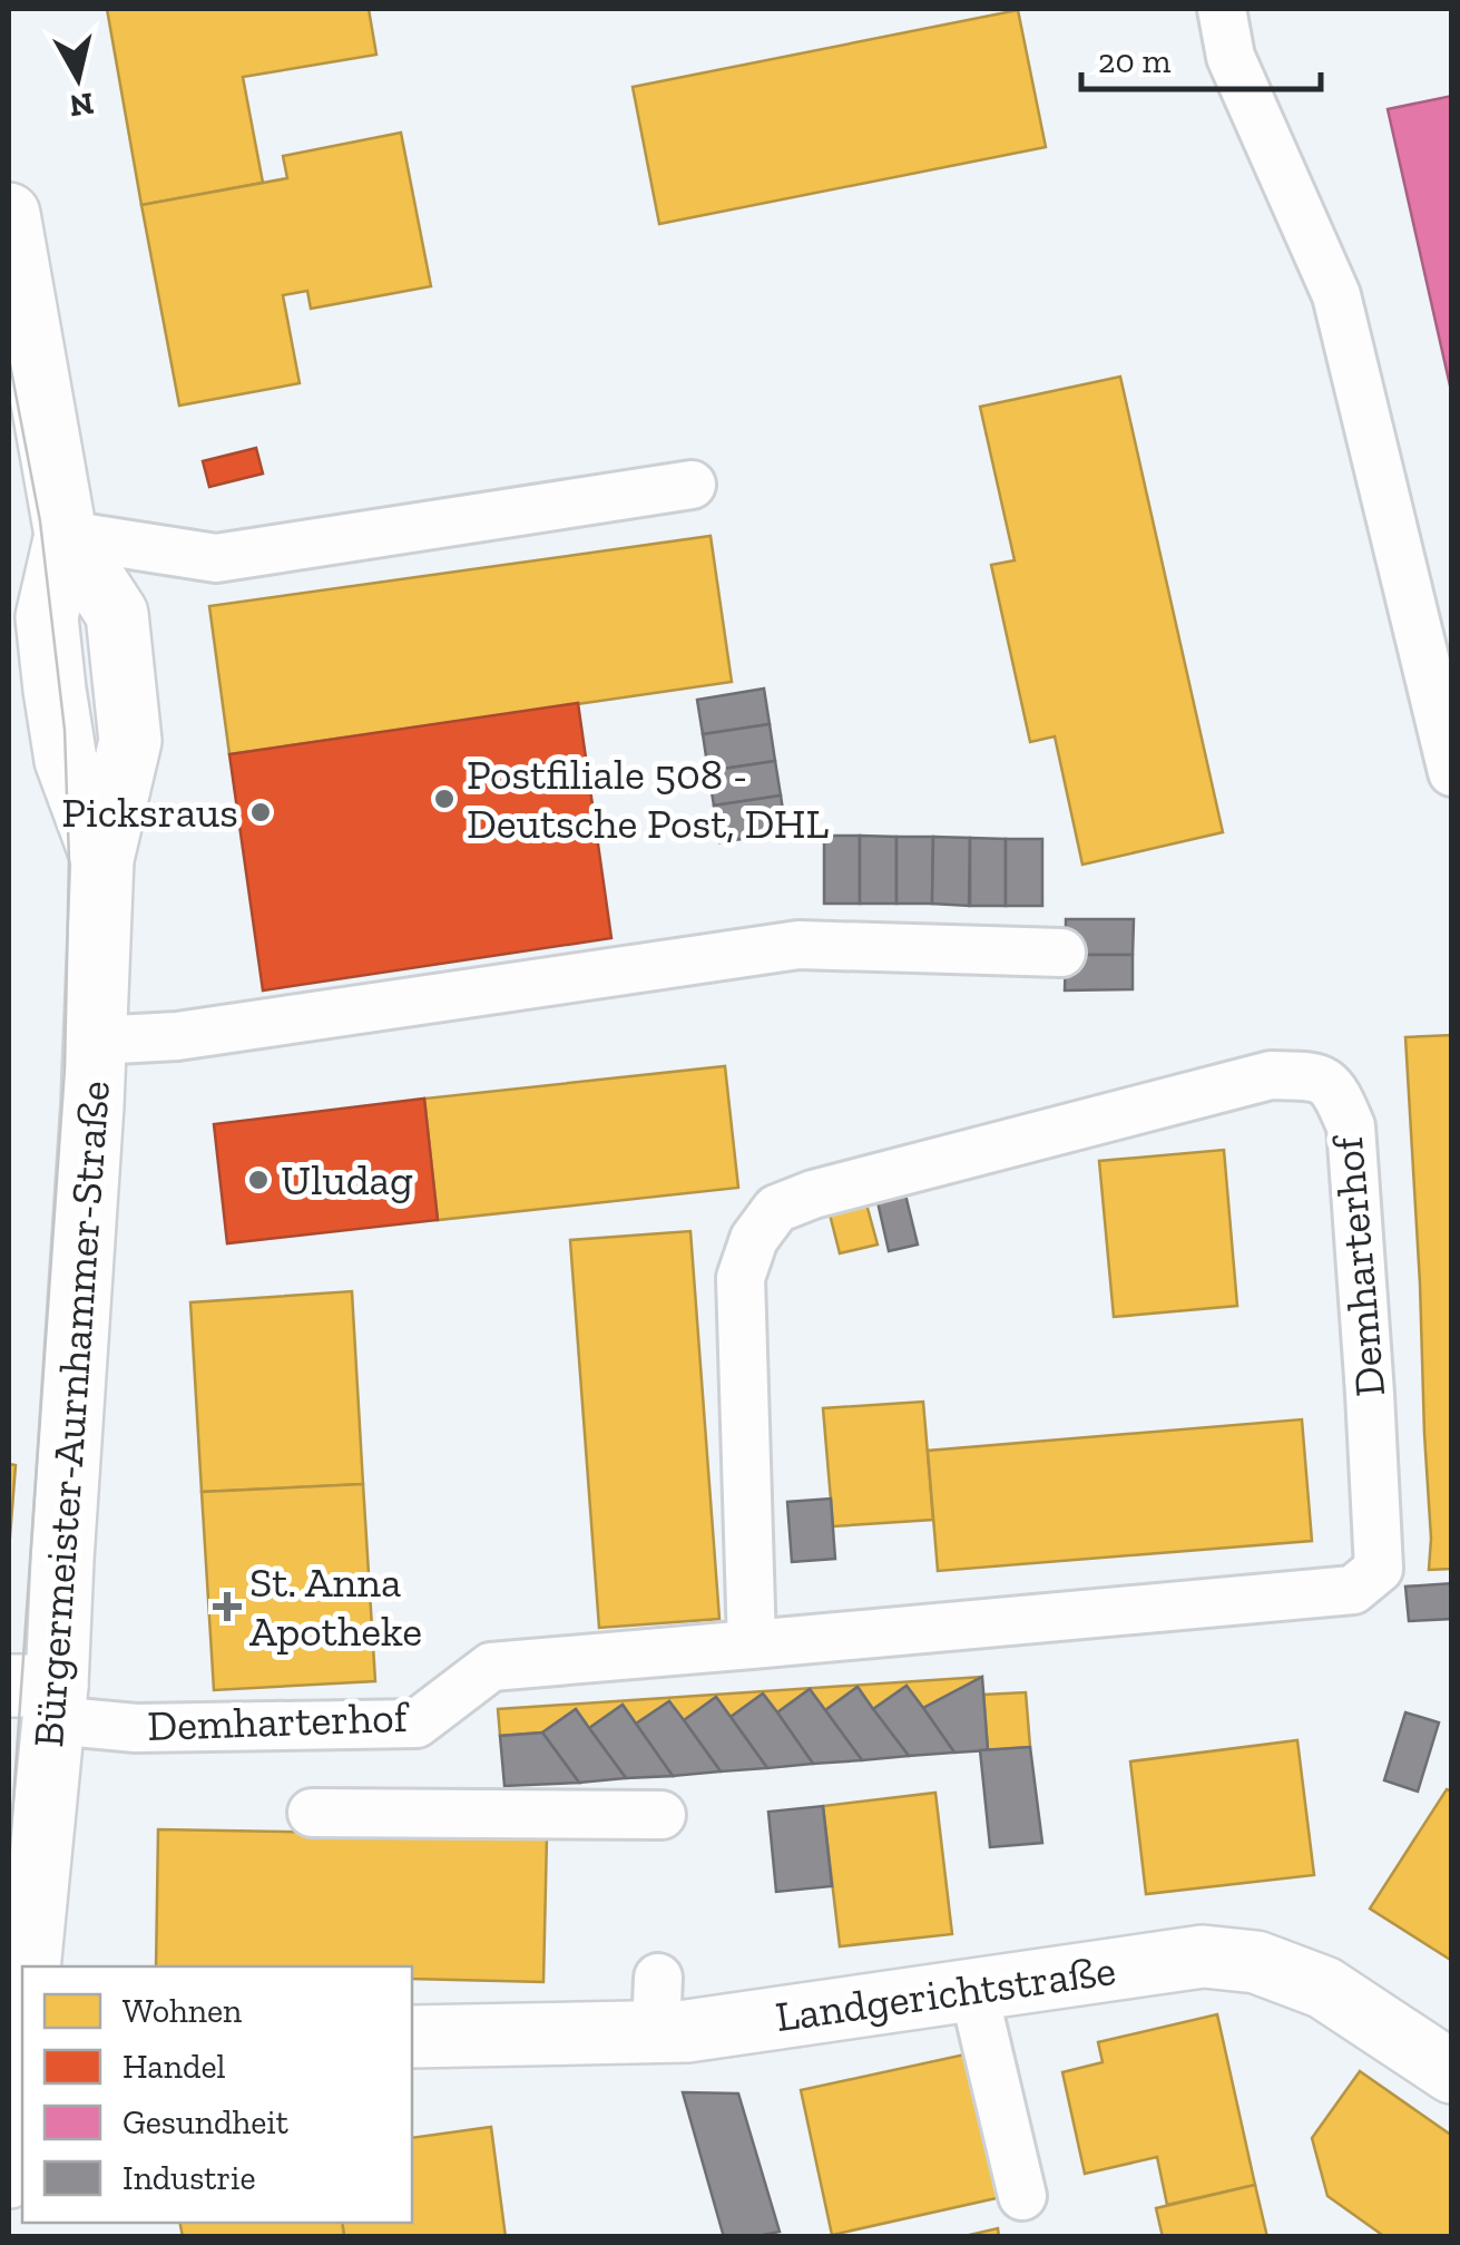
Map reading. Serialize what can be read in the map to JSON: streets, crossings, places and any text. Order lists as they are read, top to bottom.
{
  "streets": {
    "street": ["Bürgermeister-Aurnhammer-Straße", "Landgerichtstraße"],
    "lane": ["Demharterhof"]
  },
  "crossings": [
    ["Demharterhof", "Bürgermeister-Aurnhammer-Straße"]
  ],
  "places": {
    "other": ["Postfiliale 508 - Deutsche Post, DHL", "Picksraus", "Uludag"],
    "health": ["St. Anna Apotheke"]
  },
  "legend": [
    "Wohnen",
    "Handel",
    "Gesundheit",
    "Industrie"
  ],
  "scale_bar": "20 m",
  "north": "bottom"
}
